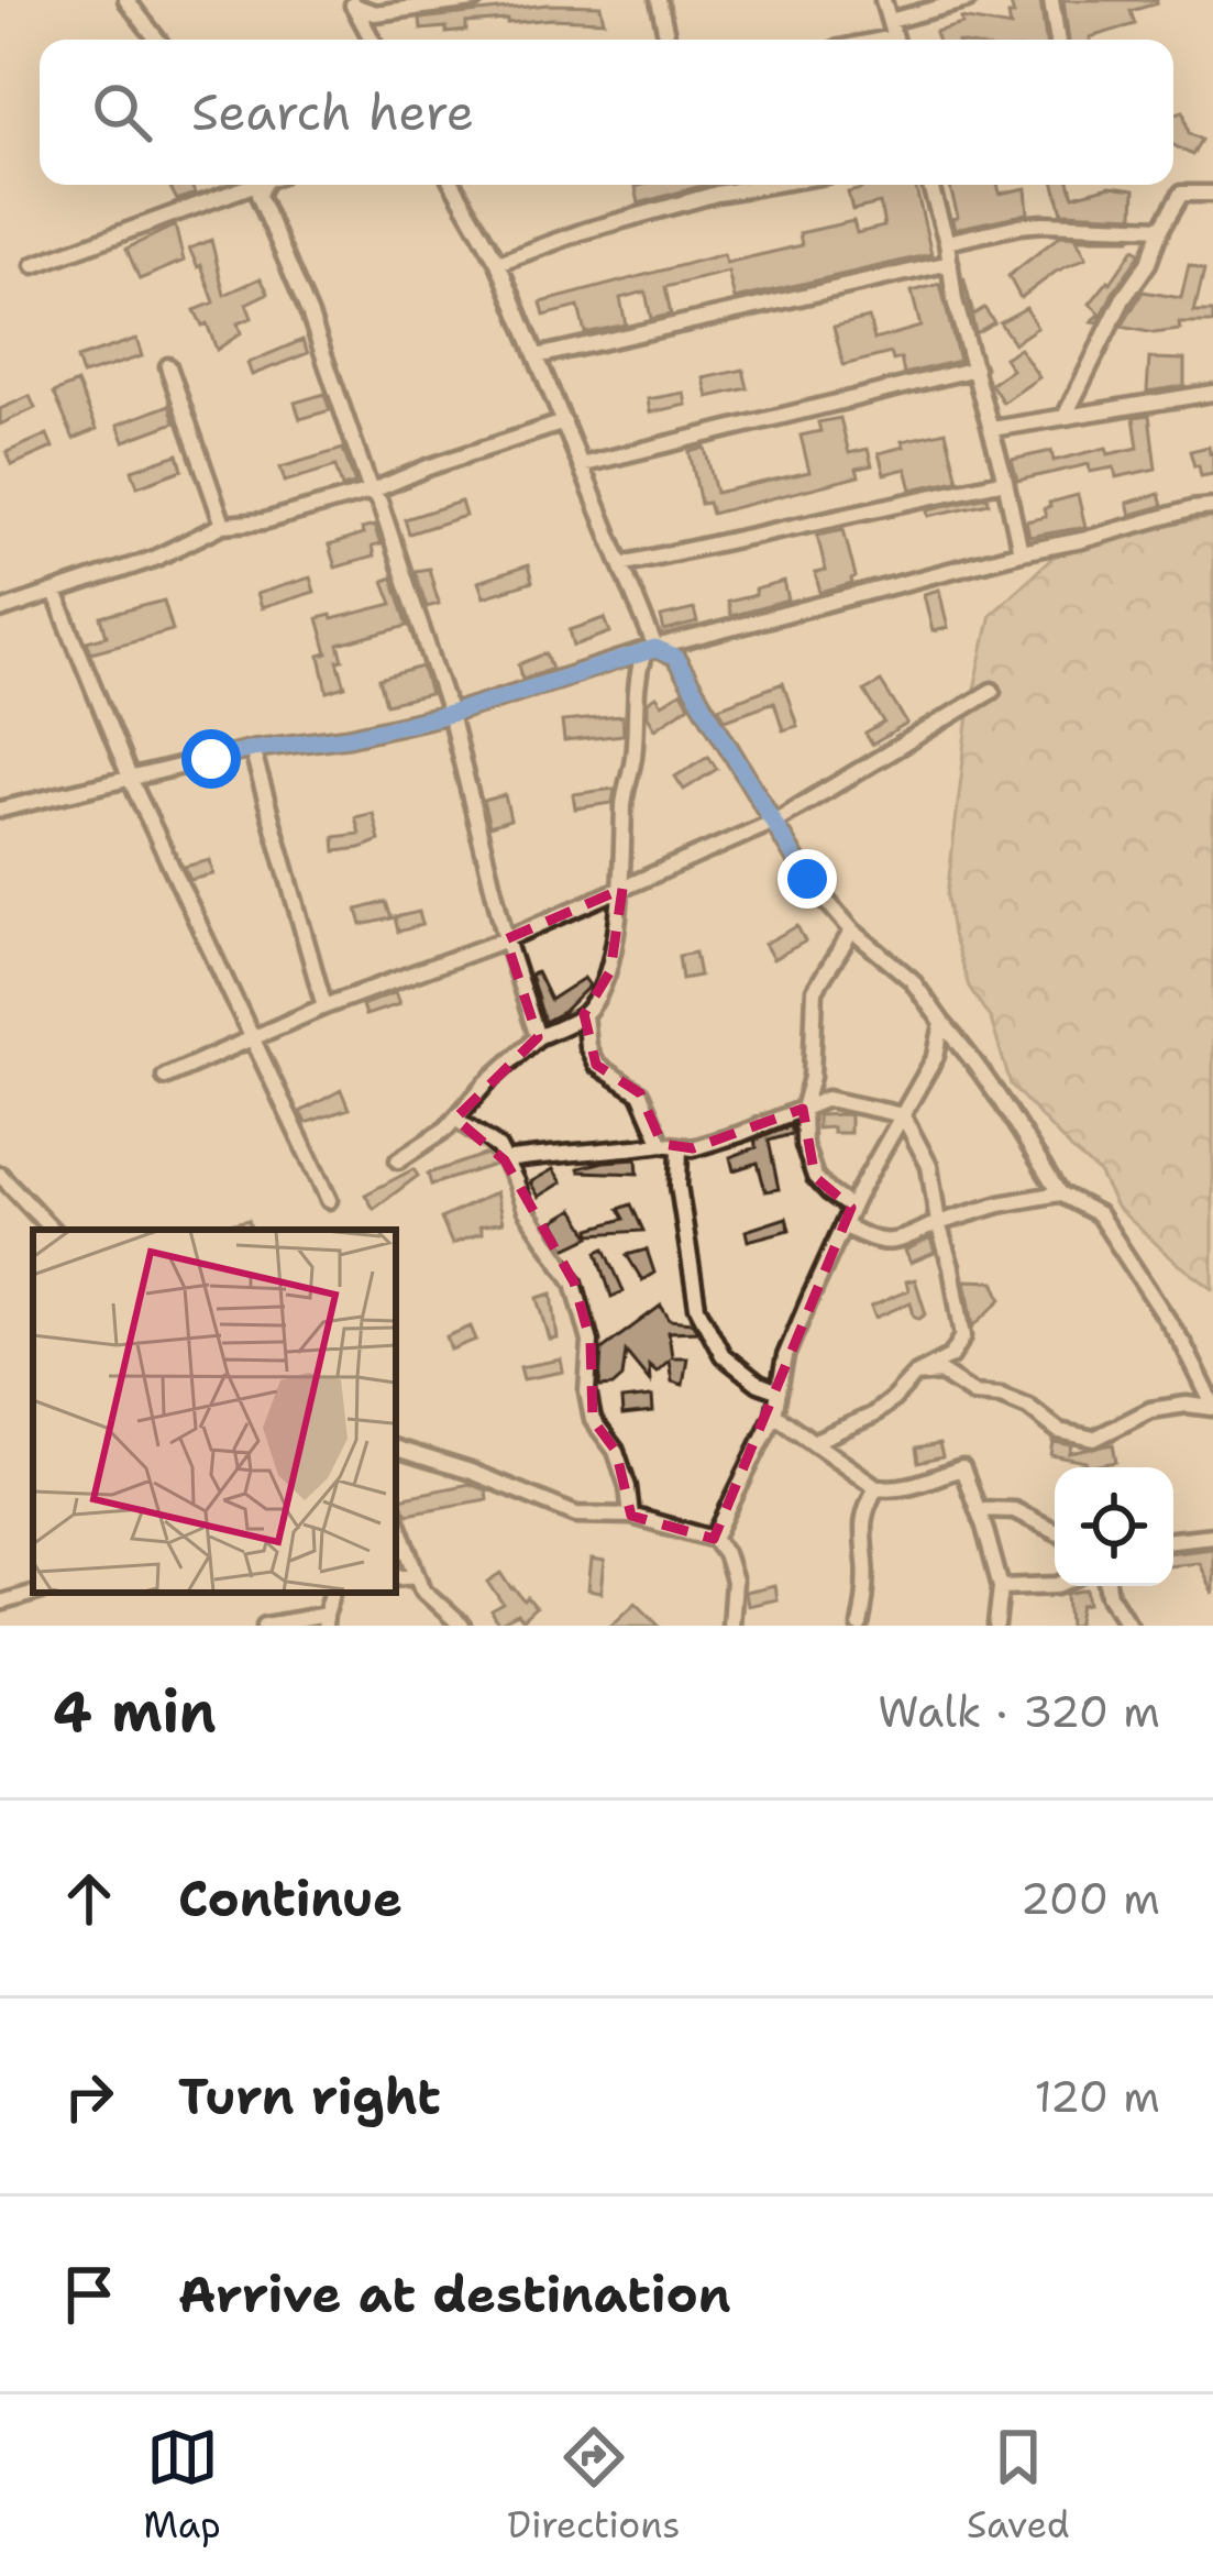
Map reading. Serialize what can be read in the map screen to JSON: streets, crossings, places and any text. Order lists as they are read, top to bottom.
{
  "page": {
    "search": "Search here",
    "heading": ["4 min", "Walk · 320 m"],
    "list": [
      ["Continue", "200 m"],
      ["Turn right", "120 m"],
      "Arrive at destination"
    ],
    "nav": ["Map", "Directions", "Saved"]
  }
}
